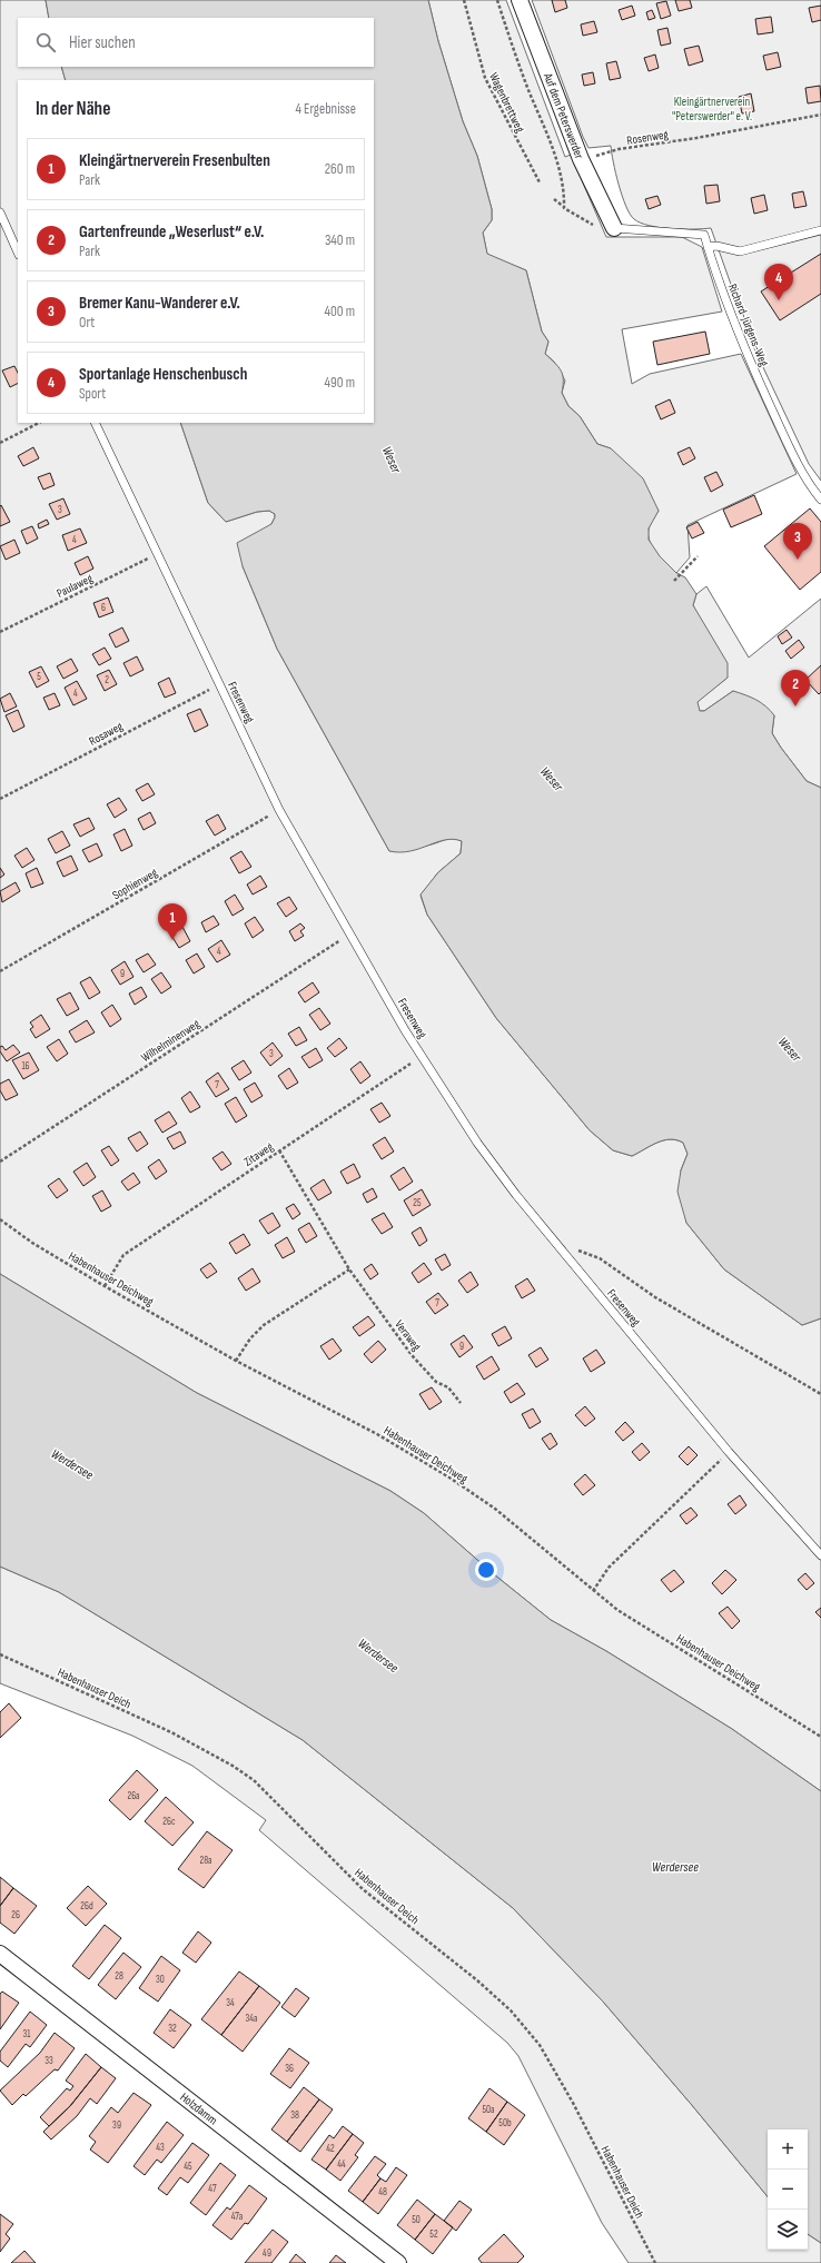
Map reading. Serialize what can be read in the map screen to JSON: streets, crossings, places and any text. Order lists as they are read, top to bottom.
{
  "streets": {
    "street": ["Auf dem Peterswerder", "Holzdamm"],
    "lane": ["Richard-Jürgens-Weg", "Fresenweg"],
    "path": [
      "Wagenbrettweg",
      "Rosenweg",
      "Paulaweg",
      "Rosaweg",
      "Sophienweg",
      "Wilhelminenweg",
      "Zitaweg",
      "Habenhauser Deichweg",
      "Veraweg",
      "Habenhauser Deich"
    ]
  },
  "crossings": [
    ["Auf dem Peterswerder", "Rosenweg"],
    ["Auf dem Peterswerder", "Richard-Jürgens-Weg"],
    ["Paulaweg", "Fresenweg"],
    ["Fresenweg", "Rosaweg"],
    ["Fresenweg", "Sophienweg"],
    ["Fresenweg", "Wilhelminenweg"],
    ["Fresenweg", "Zitaweg"],
    ["Zitaweg", "Habenhauser Deichweg"],
    ["Zitaweg", "Veraweg"]
  ],
  "water": ["Weser", "Werdersee"],
  "parks": ["Kleingärtnerverein \"Peterswerder\" e. V."],
  "house_numbers": [
    "3",
    "4",
    "6",
    "5",
    "2",
    "4",
    "4",
    "9",
    "3",
    "16",
    "7",
    "25",
    "7",
    "9",
    "26a",
    "26c",
    "28a",
    "26d",
    "26",
    "28",
    "30",
    "34",
    "34a",
    "32",
    "31",
    "33",
    "36",
    "50a",
    "38",
    "50b",
    "39",
    "43",
    "42",
    "44",
    "45",
    "47",
    "48",
    "47a",
    "50",
    "52",
    "49"
  ],
  "page": {
    "search": "Hier suchen",
    "heading": ["In der Nähe", "4 Ergebnisse"],
    "list": [
      {
        "mark": "1",
        "name": "Kleingärtnerverein Fresenbulten",
        "note": "Park",
        "value": "260 m"
      },
      {
        "mark": "2",
        "name": "Gartenfreunde „Weserlust“ e.V.",
        "note": "Park",
        "value": "340 m"
      },
      {
        "mark": "3",
        "name": "Bremer Kanu-Wanderer e.V.",
        "note": "Ort",
        "value": "400 m"
      },
      {
        "mark": "4",
        "name": "Sportanlage Henschenbusch",
        "note": "Sport",
        "value": "490 m"
      }
    ],
    "pins": [
      "4",
      "3",
      "2",
      "1"
    ],
    "map_buttons": ["+", "−"]
  }
}
